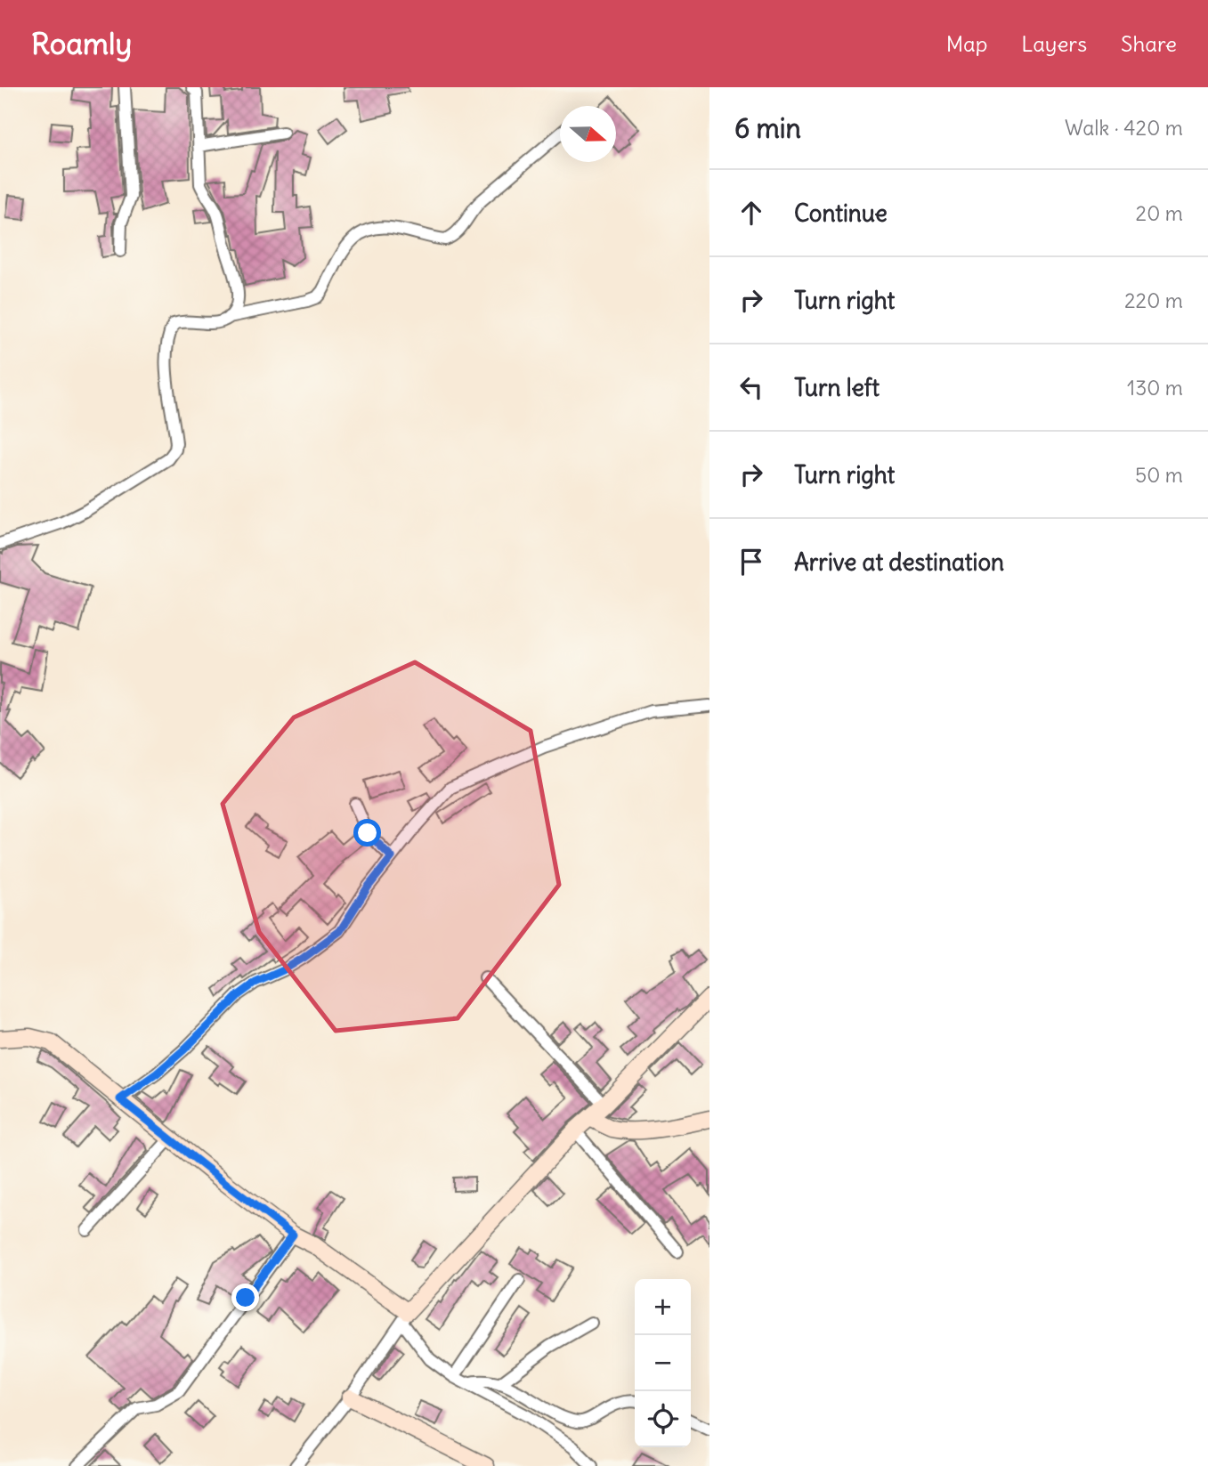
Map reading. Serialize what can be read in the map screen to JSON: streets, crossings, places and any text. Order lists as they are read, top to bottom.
{
  "north": "right",
  "page": {
    "header": "Roamly",
    "nav": ["Map", "Layers", "Share"],
    "heading": ["6 min", "Walk · 420 m"],
    "list": [
      ["Continue", "20 m"],
      ["Turn right", "220 m"],
      ["Turn left", "130 m"],
      ["Turn right", "50 m"],
      "Arrive at destination"
    ],
    "map_buttons": ["+", "−"]
  }
}
